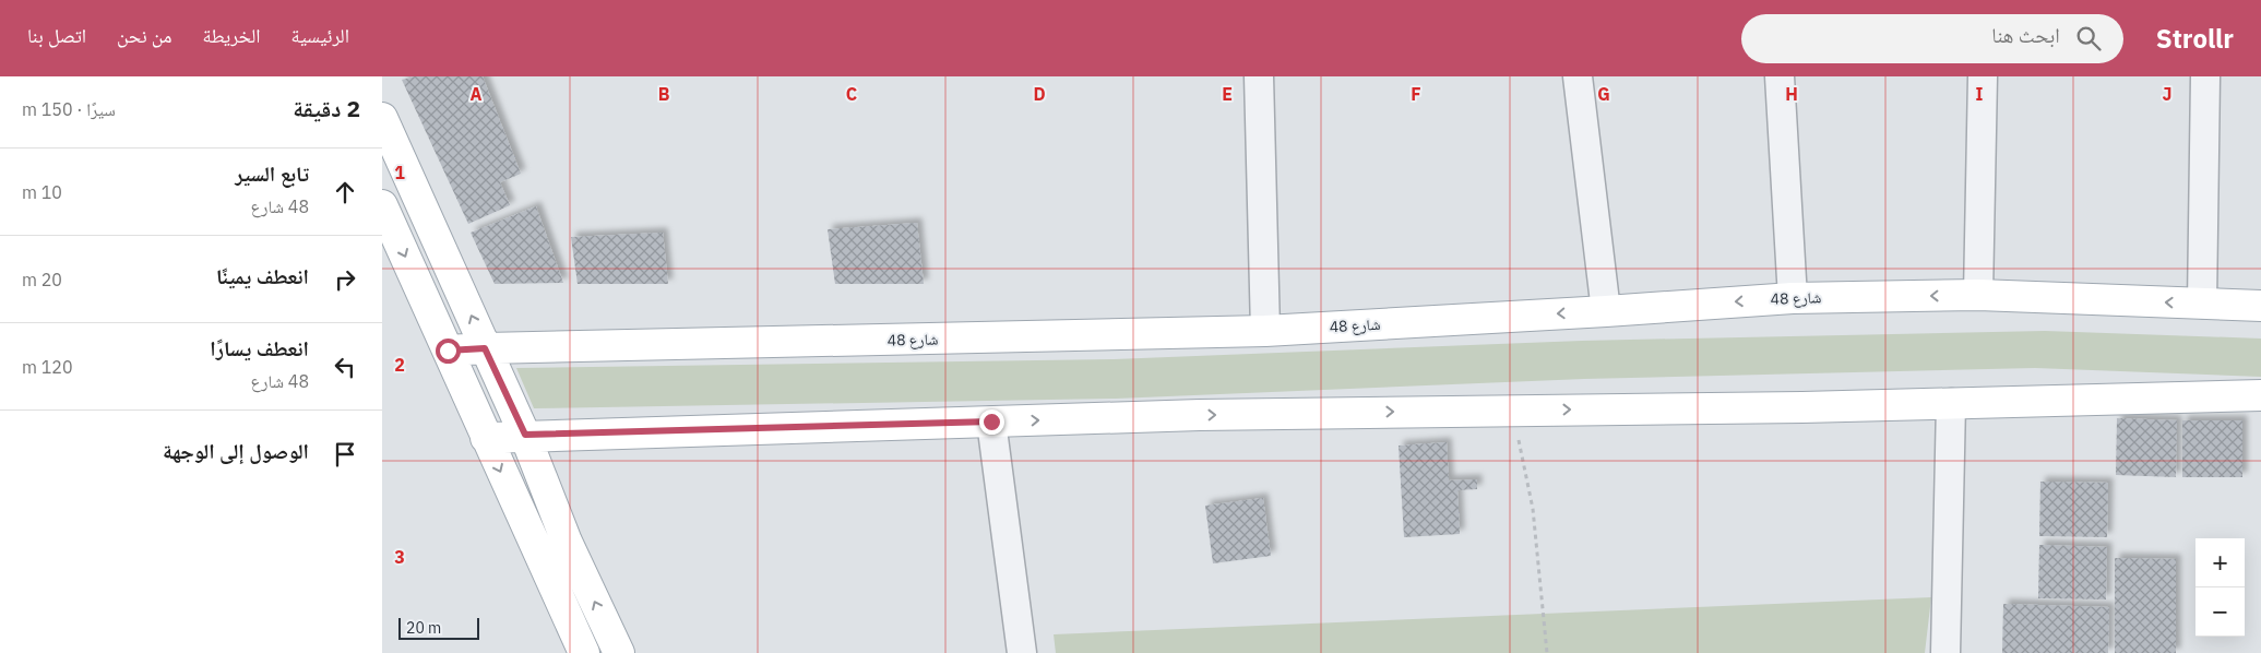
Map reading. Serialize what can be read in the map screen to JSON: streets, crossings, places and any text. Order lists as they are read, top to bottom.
{
  "streets": {
    "main road": ["48 شارع"]
  },
  "scale_bar": "20 m",
  "page": {
    "header": "Strollr",
    "search": "ابحث هنا",
    "nav": [
      "الرئيسية",
      "الخريطة",
      "من نحن",
      "اتصل بنا"
    ],
    "heading": ["2 دقيقة", "سيرًا · 150 m"],
    "list": [
      ["تابع السير", "48 شارع", "10 m"],
      ["انعطف يمينًا", "20 m"],
      ["انعطف يسارًا", "48 شارع", "120 m"],
      "الوصول إلى الوجهة"
    ],
    "map_buttons": ["+", "−"],
    "scale": "20 m"
  },
  "grid": {
    "columns": [
      "A",
      "B",
      "C",
      "D",
      "E",
      "F",
      "G",
      "H",
      "I",
      "J"
    ],
    "rows": ["1", "2", "3"]
  }
}
